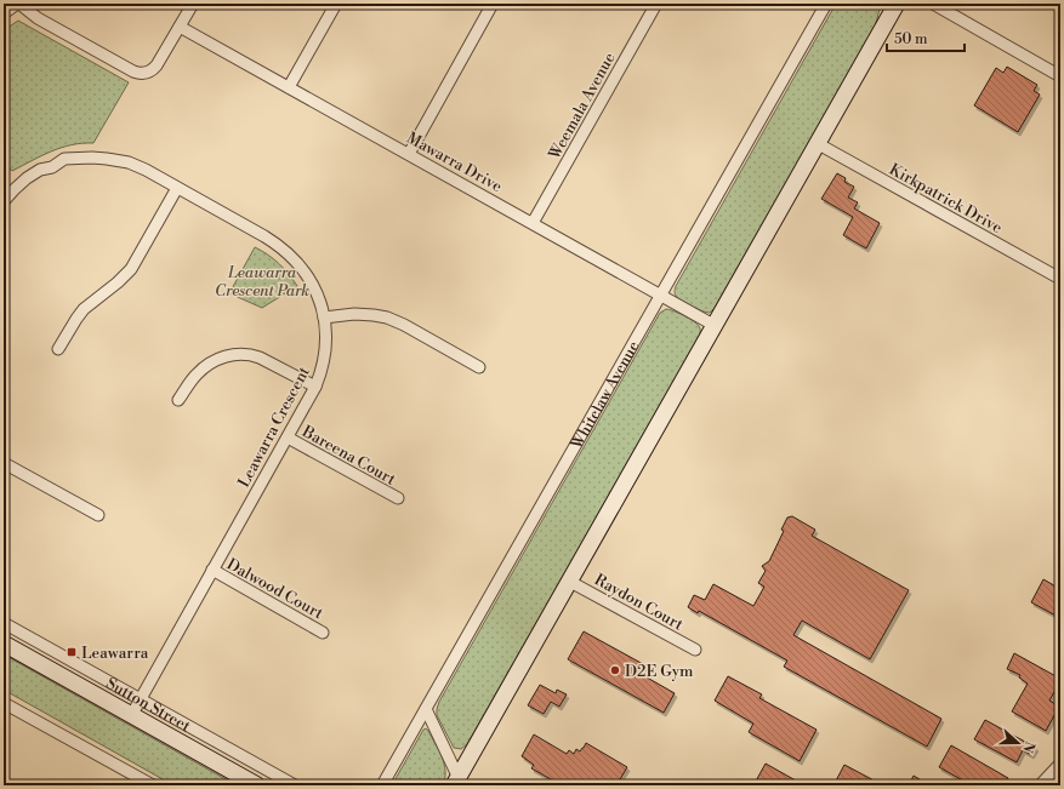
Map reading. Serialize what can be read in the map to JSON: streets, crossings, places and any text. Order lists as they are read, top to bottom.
{
  "streets": {
    "street": [
      "Weemala Avenue",
      "Mawarra Drive",
      "Kirkpatrick Drive",
      "Whitelaw Avenue",
      "Leawarra Crescent",
      "Bareena Court",
      "Dalwood Court",
      "Raydon Court",
      "Sutton Street"
    ]
  },
  "crossings": [
    ["Weemala Avenue", "Mawarra Drive"],
    ["Mawarra Drive", "Whitelaw Avenue"],
    ["Leawarra Crescent", "Bareena Court"],
    ["Leawarra Crescent", "Dalwood Court"],
    ["Leawarra Crescent", "Sutton Street"]
  ],
  "parks": ["Leawarra Crescent Park"],
  "places": {
    "transit": ["Leawarra"],
    "other": ["D2E Gym"]
  },
  "scale_bar": "50 m",
  "north": "right"
}
